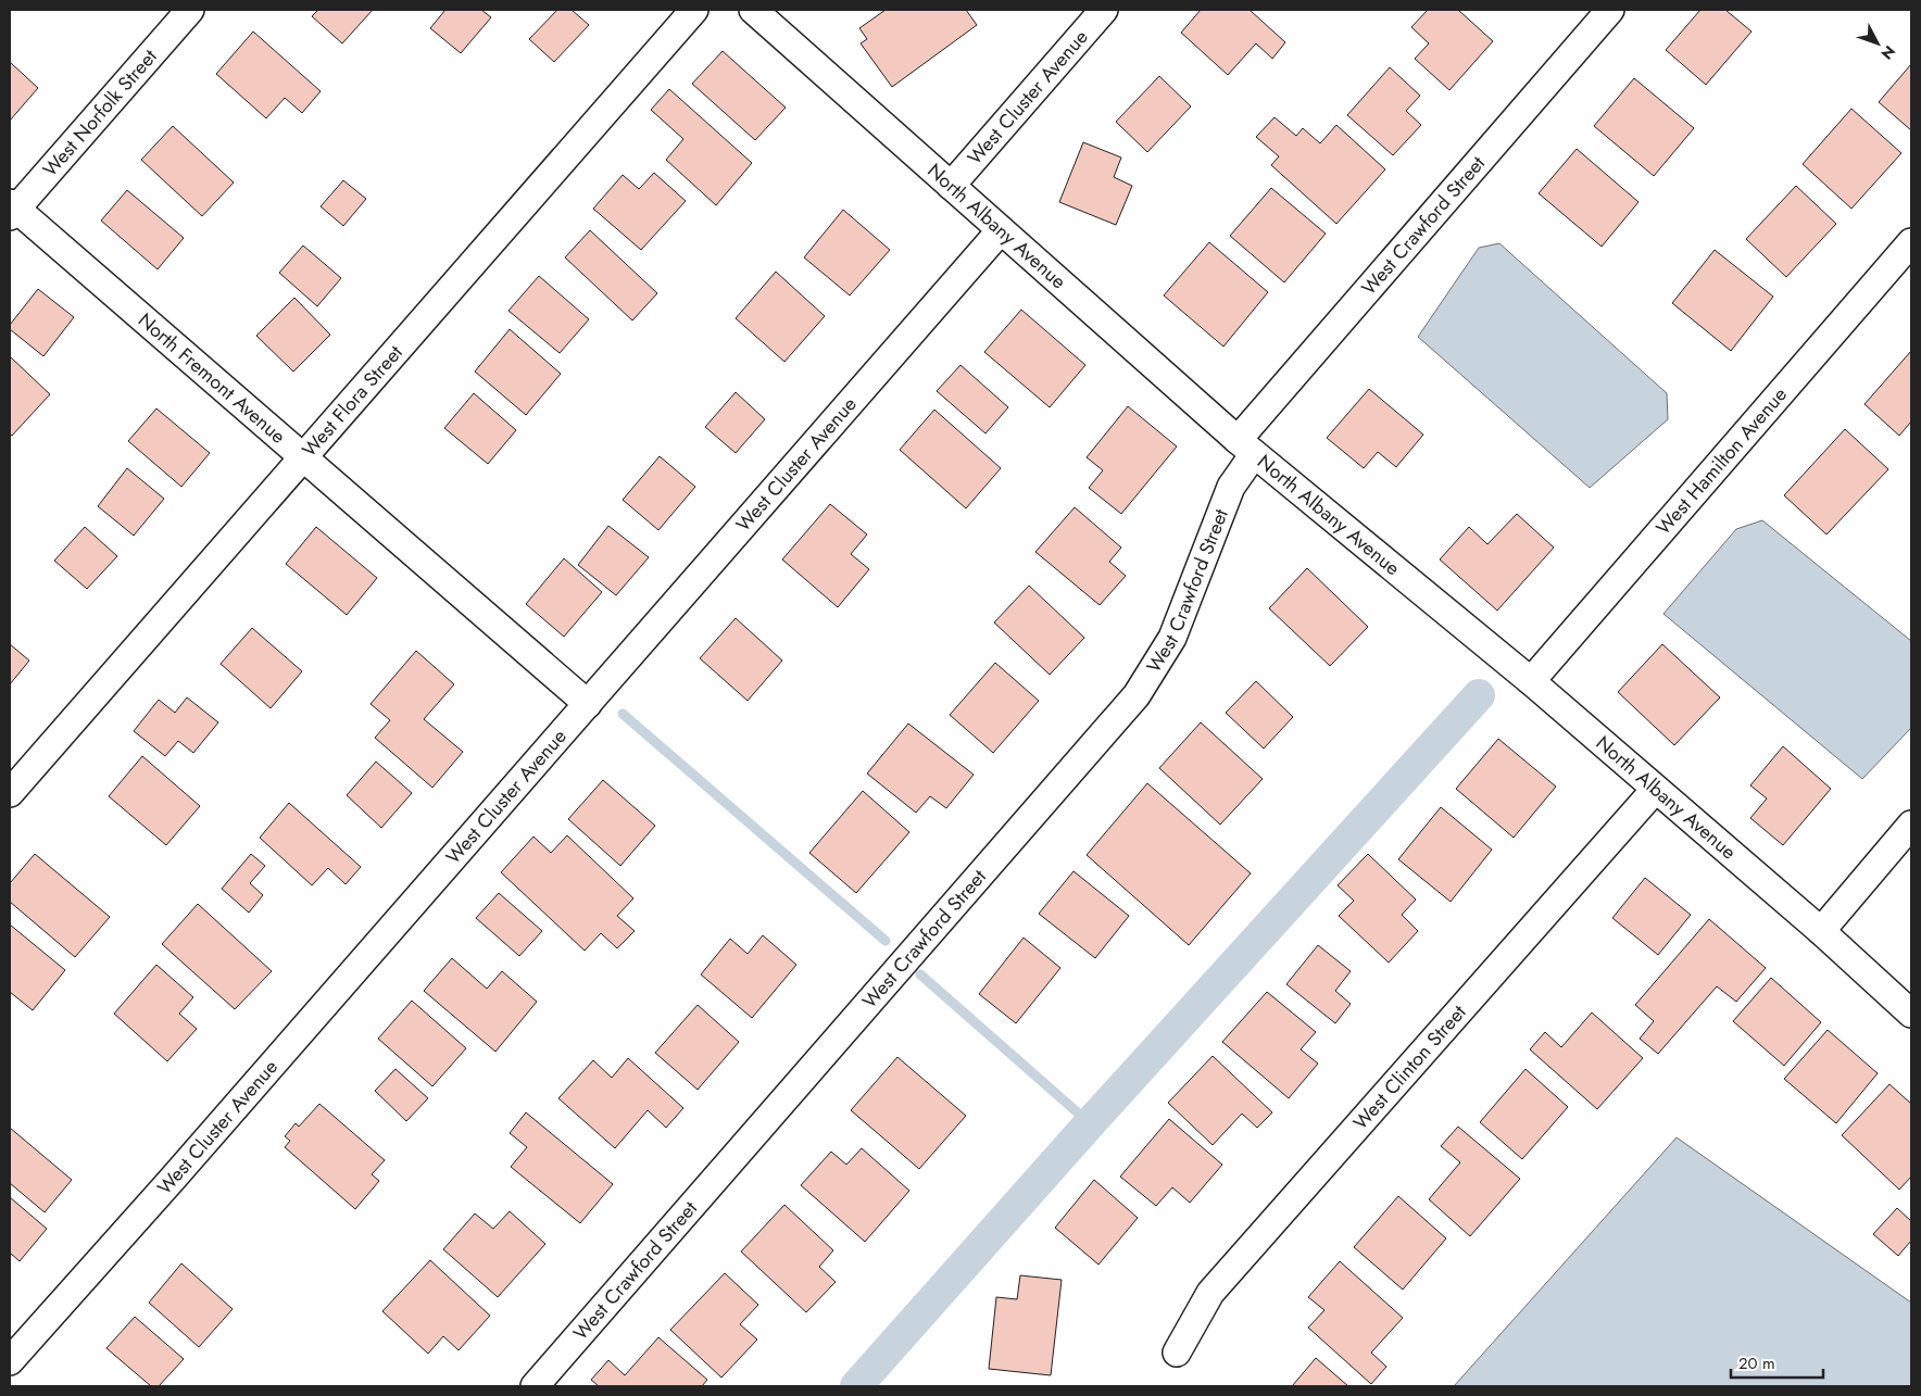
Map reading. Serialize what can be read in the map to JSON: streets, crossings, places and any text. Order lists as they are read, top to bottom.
{
  "streets": {
    "street": [
      "West Cluster Avenue",
      "West Norfolk Street",
      "West Crawford Street",
      "North Albany Avenue",
      "North Fremont Avenue",
      "West Flora Street",
      "West Hamilton Avenue",
      "West Clinton Street"
    ]
  },
  "crossings": [
    ["West Cluster Avenue", "North Albany Avenue"],
    ["West Cluster Avenue", "North Fremont Avenue"],
    ["West Norfolk Street", "North Fremont Avenue"],
    ["West Crawford Street", "North Albany Avenue"],
    ["North Albany Avenue", "West Hamilton Avenue"],
    ["North Albany Avenue", "West Clinton Street"],
    ["North Fremont Avenue", "West Flora Street"]
  ],
  "scale_bar": "20 m",
  "north": "bottom right"
}
